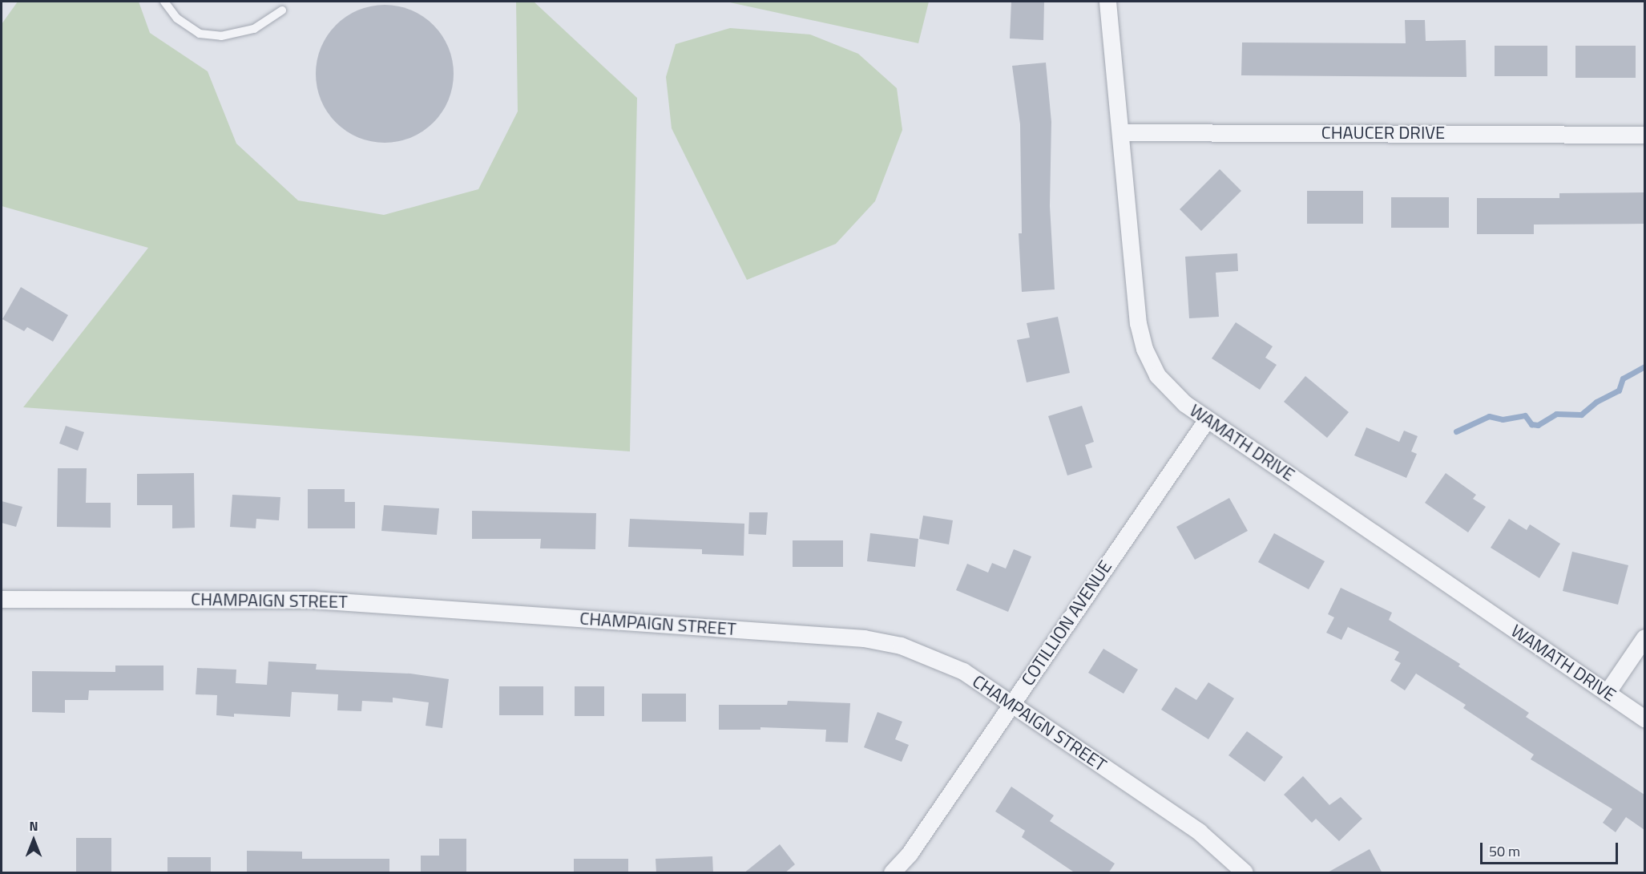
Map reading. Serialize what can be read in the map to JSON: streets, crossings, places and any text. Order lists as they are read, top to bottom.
{
  "streets": {
    "street": [
      "CHAUCER DRIVE",
      "WAMATH DRIVE",
      "CHAMPAIGN STREET",
      "COTILLION AVENUE"
    ]
  },
  "crossings": [
    ["CHAUCER DRIVE", "WAMATH DRIVE"],
    ["WAMATH DRIVE", "COTILLION AVENUE"],
    ["CHAMPAIGN STREET", "COTILLION AVENUE"]
  ],
  "scale_bar": "50 m",
  "north": "top"
}
